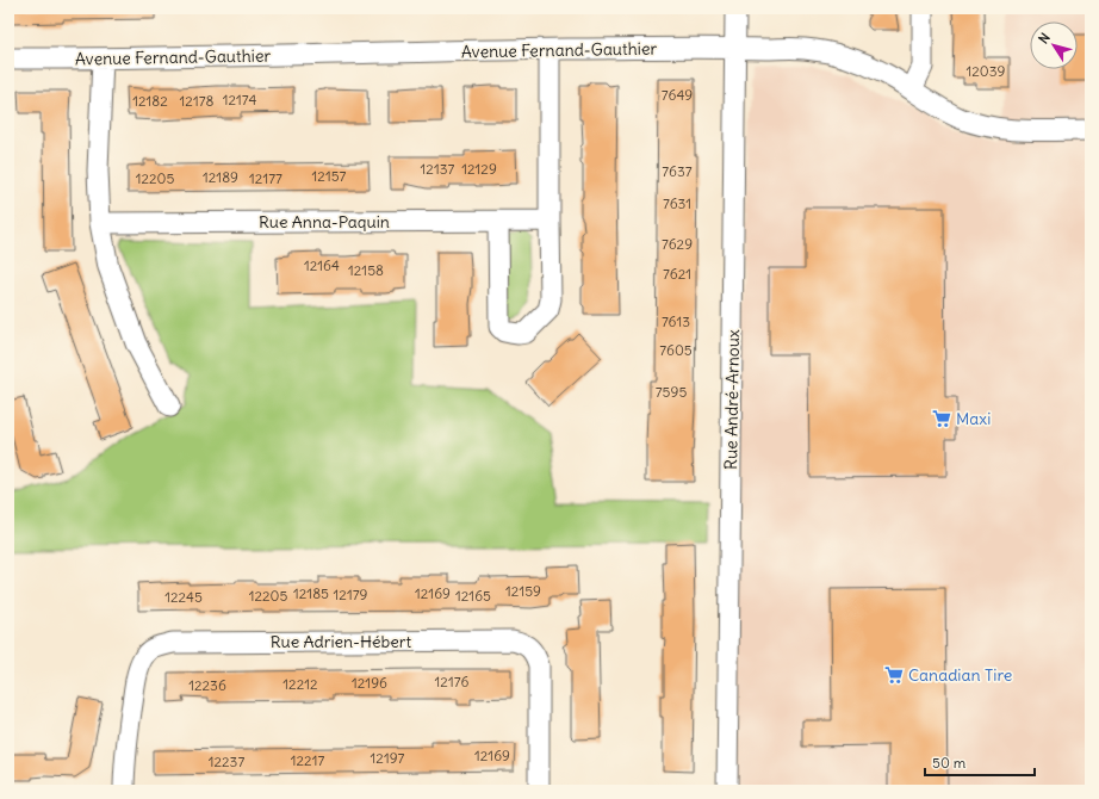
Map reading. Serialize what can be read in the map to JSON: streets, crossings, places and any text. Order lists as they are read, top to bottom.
{
  "streets": {
    "street": [
      "Avenue Fernand-Gauthier",
      "Rue Anna-Paquin",
      "Rue André-Arnoux",
      "Rue Adrien-Hébert"
    ]
  },
  "crossings": [
    ["Avenue Fernand-Gauthier", "Rue André-Arnoux"]
  ],
  "places": {
    "supermarket": ["Maxi", "Canadian Tire"]
  },
  "house_numbers": [
    "12039",
    "7649",
    "12174",
    "12182",
    "12178",
    "12137",
    "12129",
    "7637",
    "12157",
    "12189",
    "12205",
    "12177",
    "7631",
    "7629",
    "12164",
    "12158",
    "7621",
    "7613",
    "7605",
    "7595",
    "12159",
    "12185",
    "12169",
    "12179",
    "12205",
    "12165",
    "12245",
    "12176",
    "12196",
    "12212",
    "12236",
    "12169",
    "12197",
    "12217",
    "12237"
  ],
  "scale_bar": "50 m",
  "north": "top left"
}
